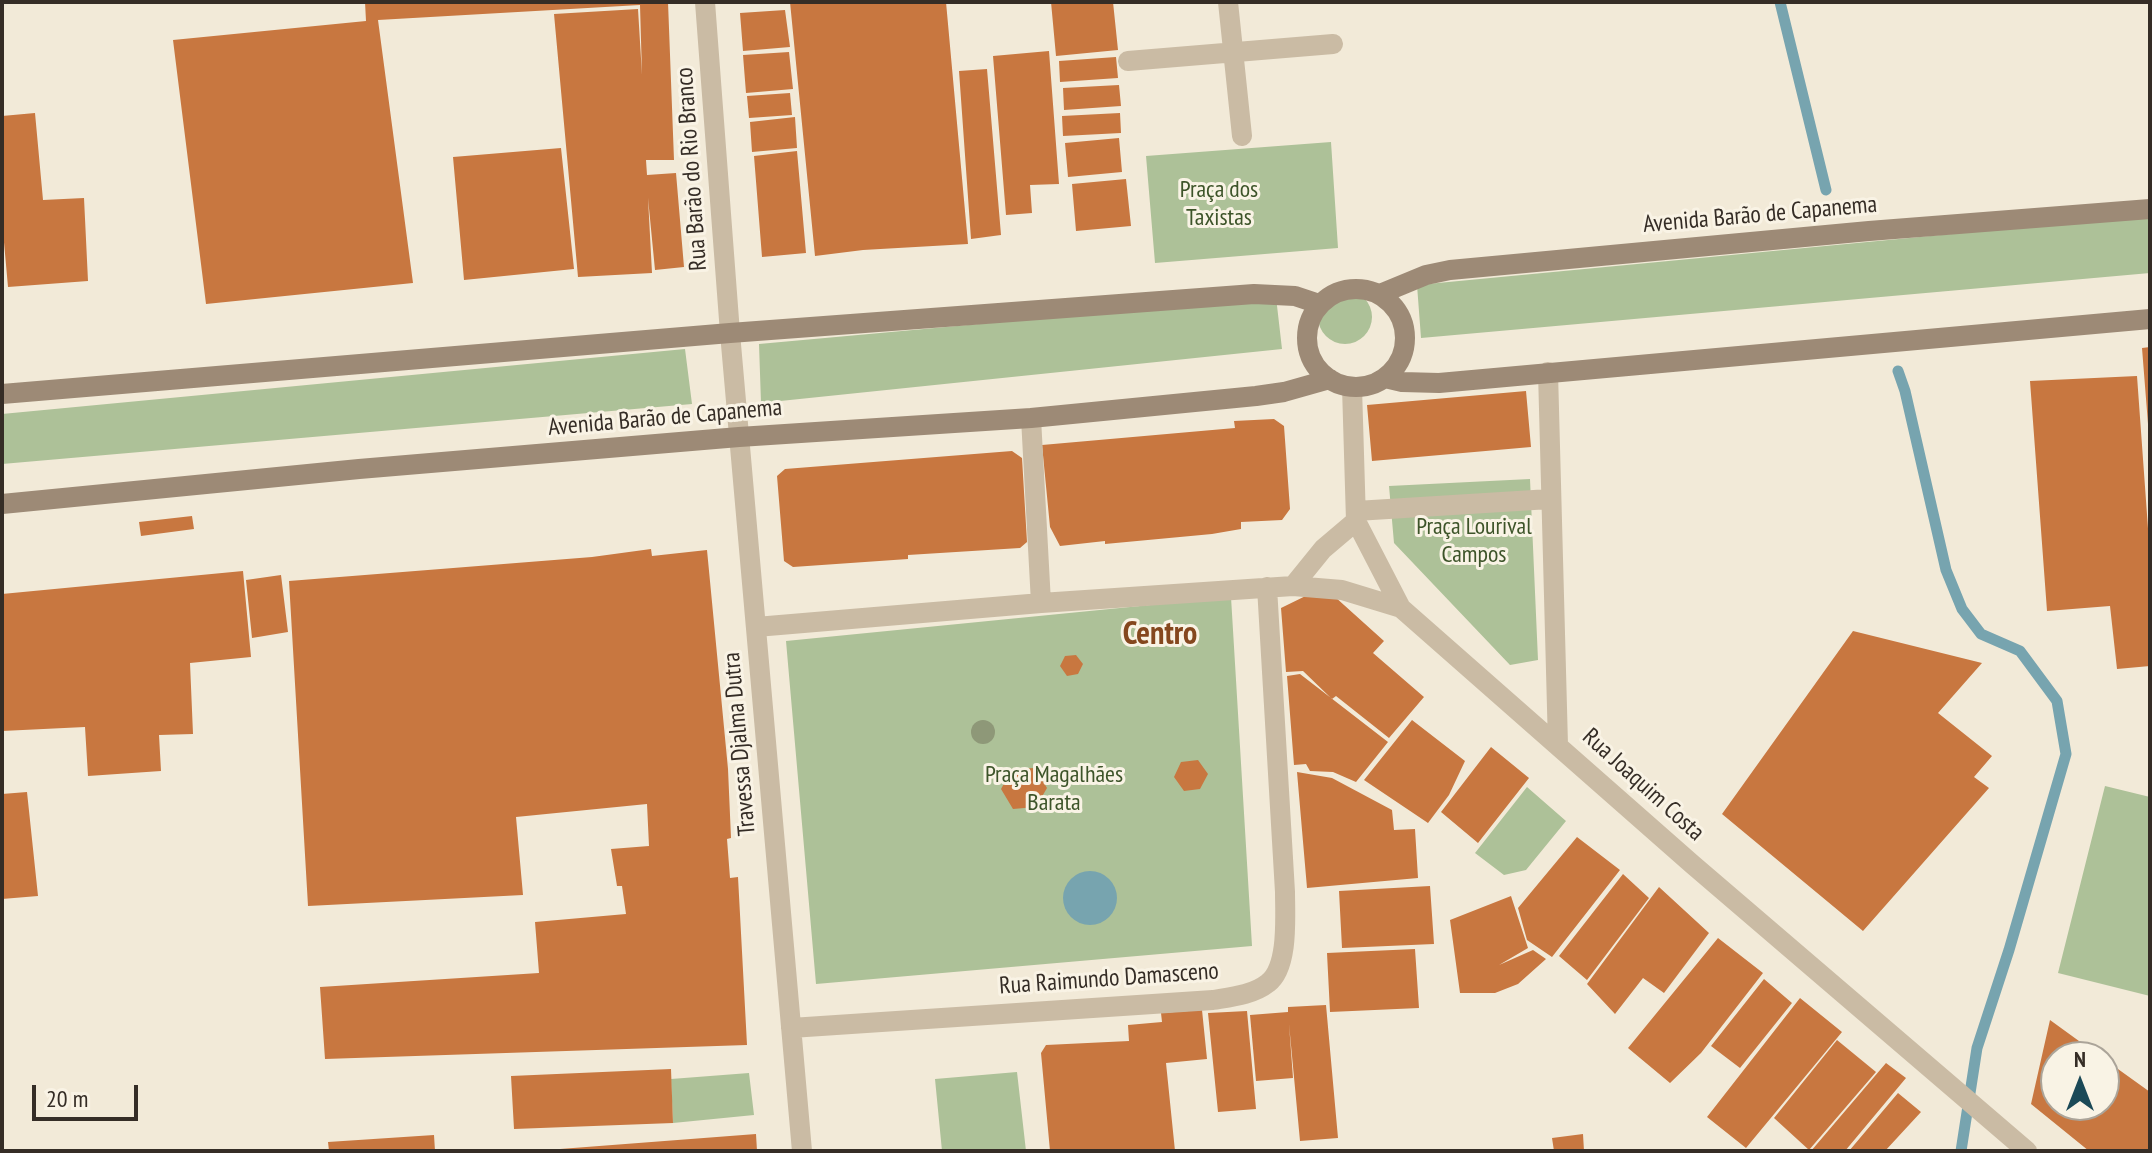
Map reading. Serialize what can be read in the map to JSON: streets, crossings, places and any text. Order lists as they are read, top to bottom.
{
  "streets": {
    "street": [
      "Rua Barão do Rio Branco",
      "Avenida Barão de Capanema",
      "Travessa Djalma Dutra",
      "Rua Joaquim Costa",
      "Rua Raimundo Damasceno"
    ]
  },
  "crossings": [
    ["Rua Barão do Rio Branco", "Travessa Djalma Dutra"],
    ["Avenida Barão de Capanema", "Travessa Djalma Dutra"],
    ["Avenida Barão de Capanema", "Rua Joaquim Costa"],
    ["Travessa Djalma Dutra", "Rua Raimundo Damasceno"]
  ],
  "districts": ["Centro"],
  "parks": ["Praça dos Taxistas", "Praça Lourival Campos", "Praça Magalhães Barata"],
  "scale_bar": "20 m",
  "north": "top"
}
